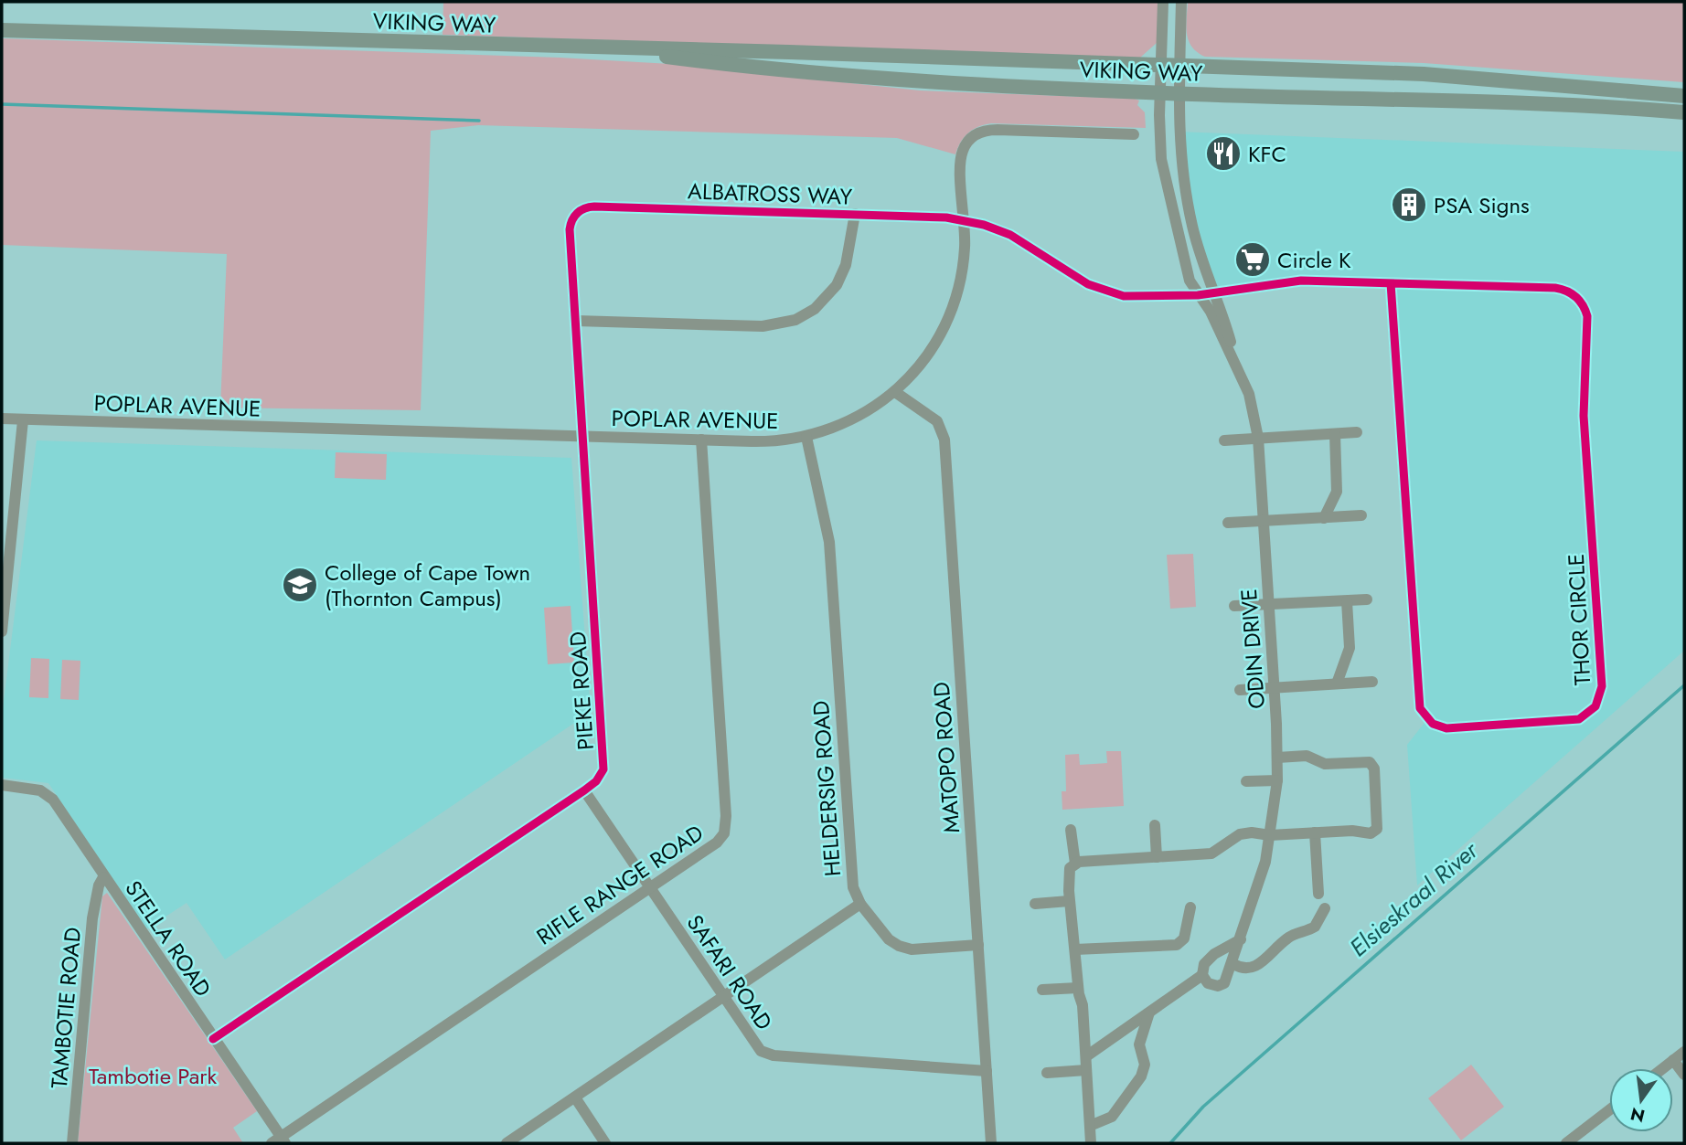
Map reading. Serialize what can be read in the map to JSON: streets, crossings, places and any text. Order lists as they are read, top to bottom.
{
  "streets": {
    "main road": ["VIKING WAY"],
    "street": [
      "ALBATROSS WAY",
      "POPLAR AVENUE",
      "THOR CIRCLE",
      "ODIN DRIVE",
      "PIEKE ROAD",
      "MATOPO ROAD",
      "HELDERSIG ROAD",
      "RIFLE RANGE ROAD",
      "STELLA ROAD",
      "SAFARI ROAD",
      "TAMBOTIE ROAD"
    ]
  },
  "crossings": [
    ["VIKING WAY", "ODIN DRIVE"],
    ["ALBATROSS WAY", "POPLAR AVENUE"],
    ["ALBATROSS WAY", "PIEKE ROAD"],
    ["POPLAR AVENUE", "PIEKE ROAD"],
    ["POPLAR AVENUE", "MATOPO ROAD"],
    ["POPLAR AVENUE", "HELDERSIG ROAD"],
    ["POPLAR AVENUE", "RIFLE RANGE ROAD"],
    ["THOR CIRCLE", "ODIN DRIVE"],
    ["PIEKE ROAD", "STELLA ROAD"],
    ["PIEKE ROAD", "SAFARI ROAD"],
    ["MATOPO ROAD", "SAFARI ROAD"],
    ["HELDERSIG ROAD", "SAFARI ROAD"],
    ["RIFLE RANGE ROAD", "STELLA ROAD"],
    ["RIFLE RANGE ROAD", "SAFARI ROAD"],
    ["STELLA ROAD", "TAMBOTIE ROAD"]
  ],
  "water": ["Elsieskraal River"],
  "parks": ["Tambotie Park"],
  "places": {
    "restaurant": ["KFC"],
    "building": ["PSA Signs"],
    "supermarket": ["Circle K"],
    "school or university": ["College of Cape Town (Thornton Campus)"]
  },
  "north": "bottom"
}
